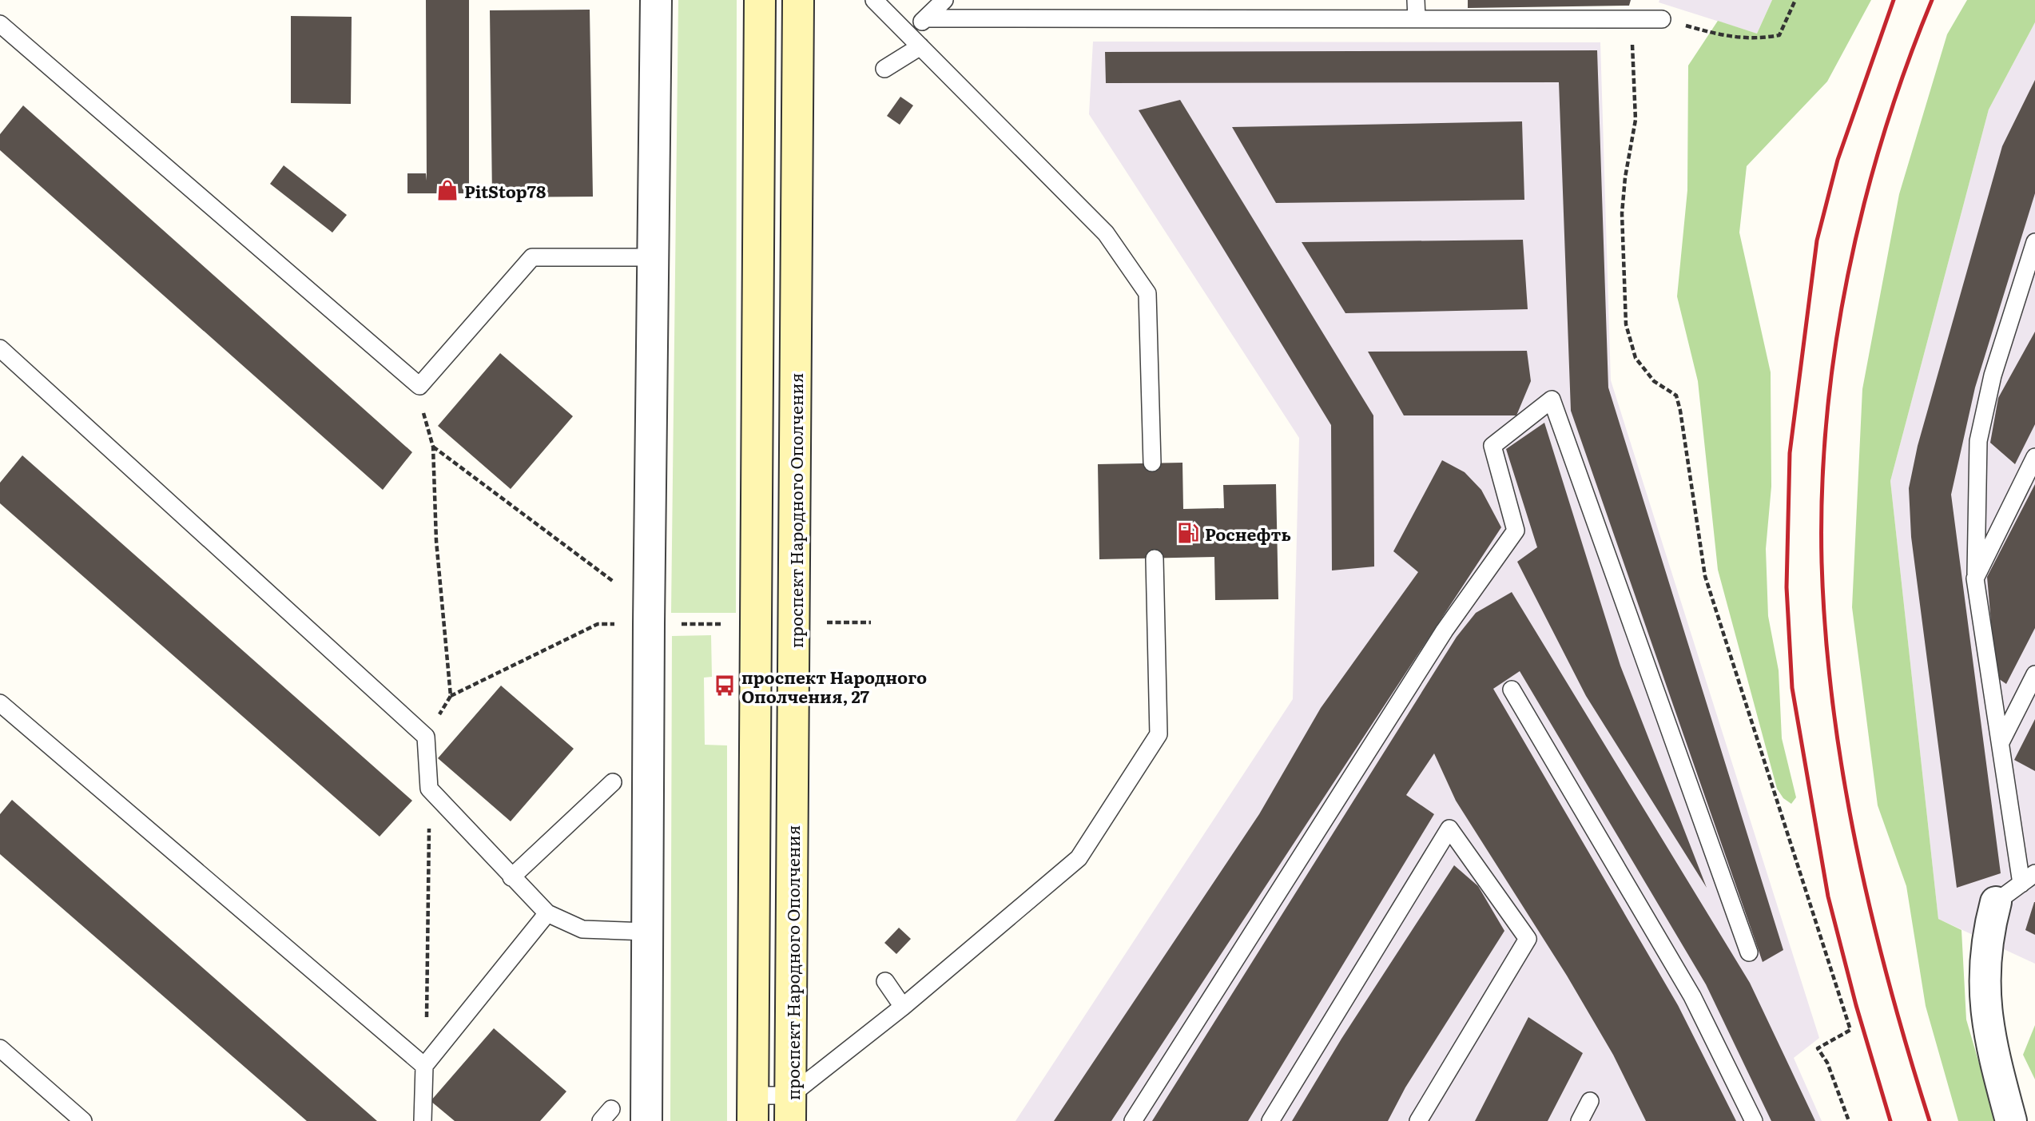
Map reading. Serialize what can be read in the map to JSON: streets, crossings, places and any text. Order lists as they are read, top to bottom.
{
  "streets": {
    "main road": ["проспект Народного Ополчения"]
  },
  "places": {
    "shop": ["PitStop78"],
    "fuel station": ["Роснефть"],
    "bus stop": ["проспект Народного Ополчения, 27"]
  }
}
